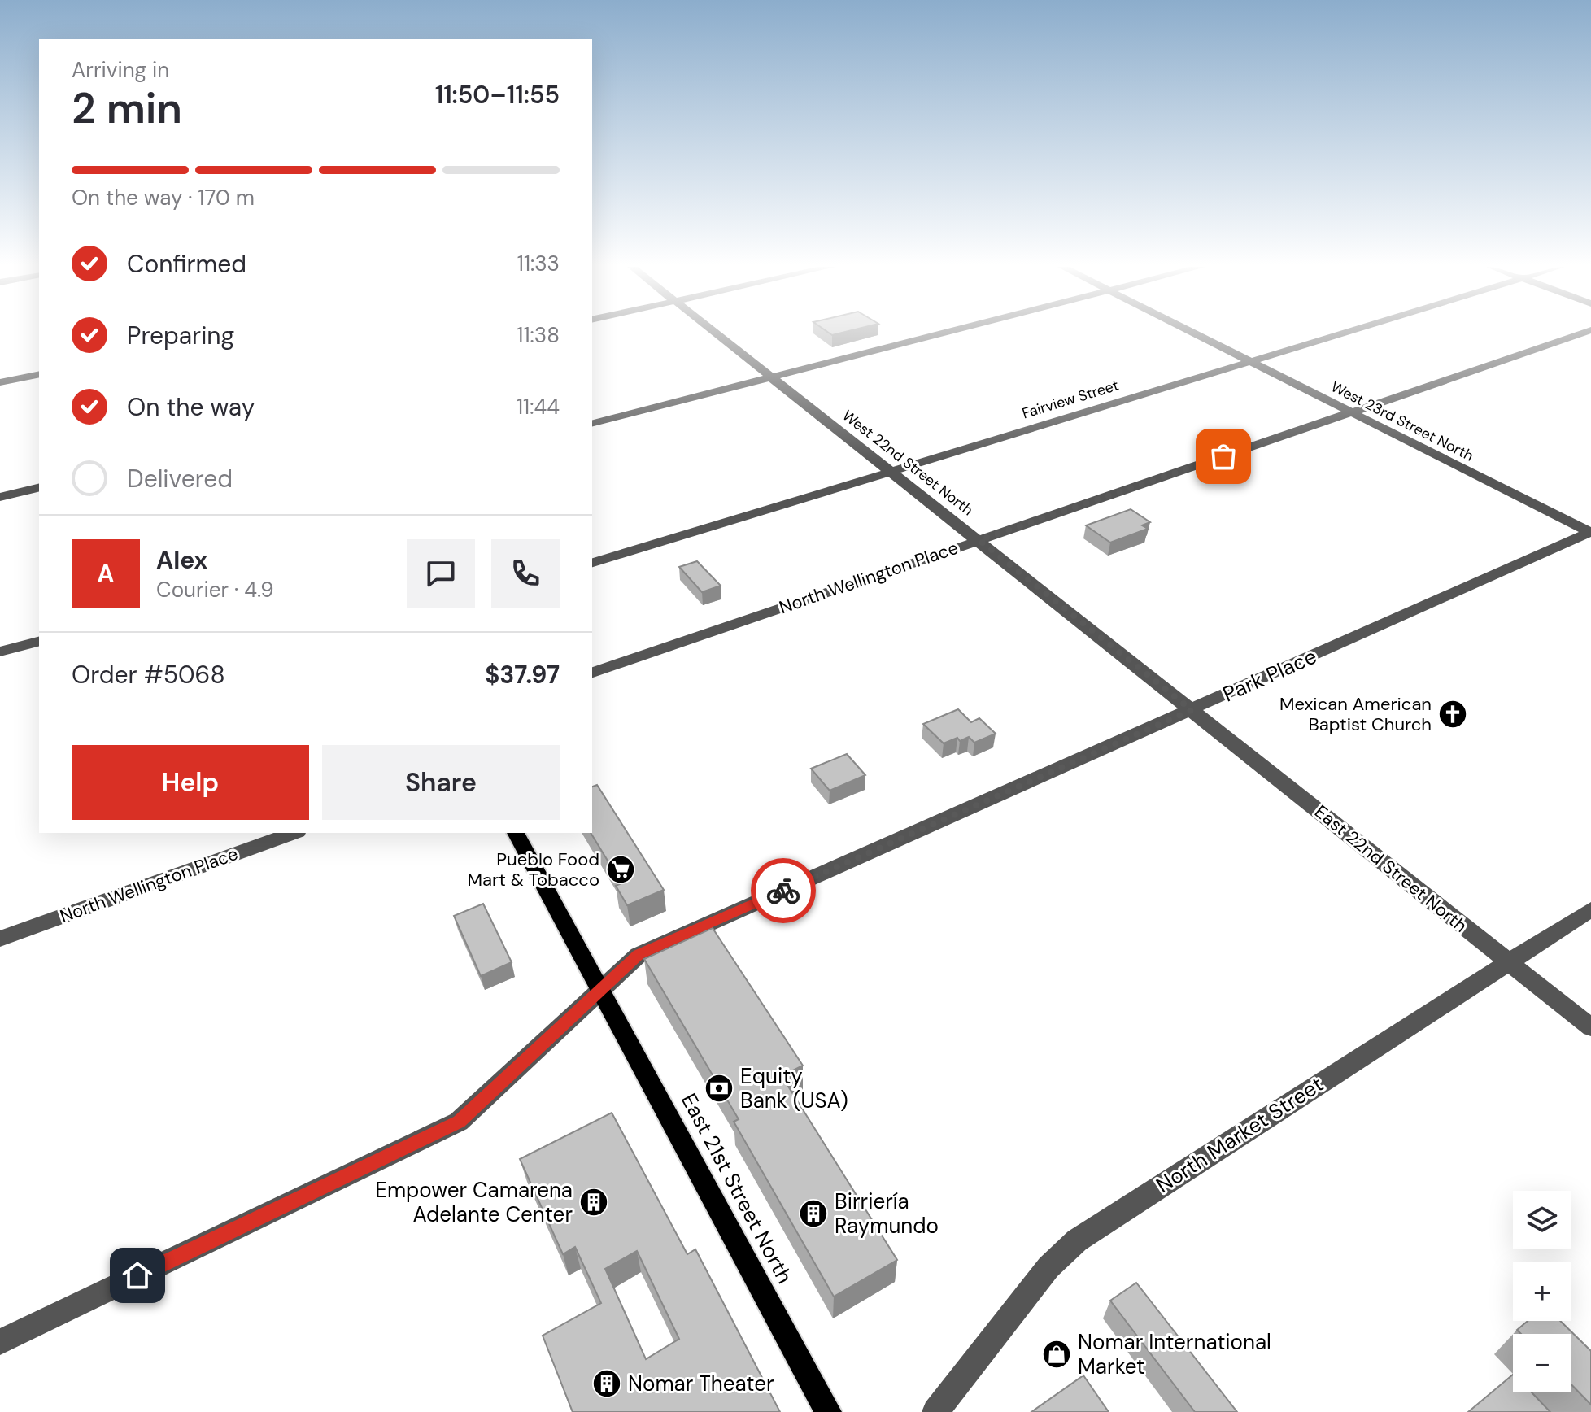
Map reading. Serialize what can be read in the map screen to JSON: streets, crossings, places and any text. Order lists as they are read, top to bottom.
{
  "streets": {
    "main road": ["East 21st Street North"],
    "street": [
      "Fairview Street",
      "West 23rd Street North",
      "West 22nd Street North",
      "North Wellington Place",
      "Park Place",
      "East 22nd Street North",
      "North Market Street"
    ]
  },
  "crossings": [
    ["Fairview Street", "West 23rd Street North"],
    ["Fairview Street", "West 22nd Street North"],
    ["West 23rd Street North", "North Wellington Place"],
    ["West 23rd Street North", "Park Place"],
    ["West 22nd Street North", "North Wellington Place"],
    ["West 22nd Street North", "Park Place"],
    ["West 22nd Street North", "East 22nd Street North"],
    ["Park Place", "East 22nd Street North"],
    ["Park Place", "East 21st Street North"],
    ["East 22nd Street North", "North Market Street"]
  ],
  "places": {
    "church": ["Mexican American Baptist Church"],
    "supermarket": ["Pueblo Food Mart & Tobacco"],
    "bank": ["Equity Bank (USA)"],
    "building": ["Empower Camarena Adelante Center", "Birriería Raymundo", "Nomar Theater"],
    "shop": ["Nomar International Market"]
  },
  "page": {
    "heading": ["2 min", "Arriving in", "11:50–11:55"],
    "panel": [
      "Alex",
      "Courier · 4.9",
      "Order #5068",
      "$37.97"
    ],
    "bar": "On the way · 170 m",
    "list": [
      ["Confirmed", "11:33"],
      ["Preparing", "11:38"],
      ["On the way", "11:44"],
      "Delivered"
    ],
    "round": "A",
    "buttons": ["Help", "Share"],
    "map_buttons": ["+", "−"]
  }
}
